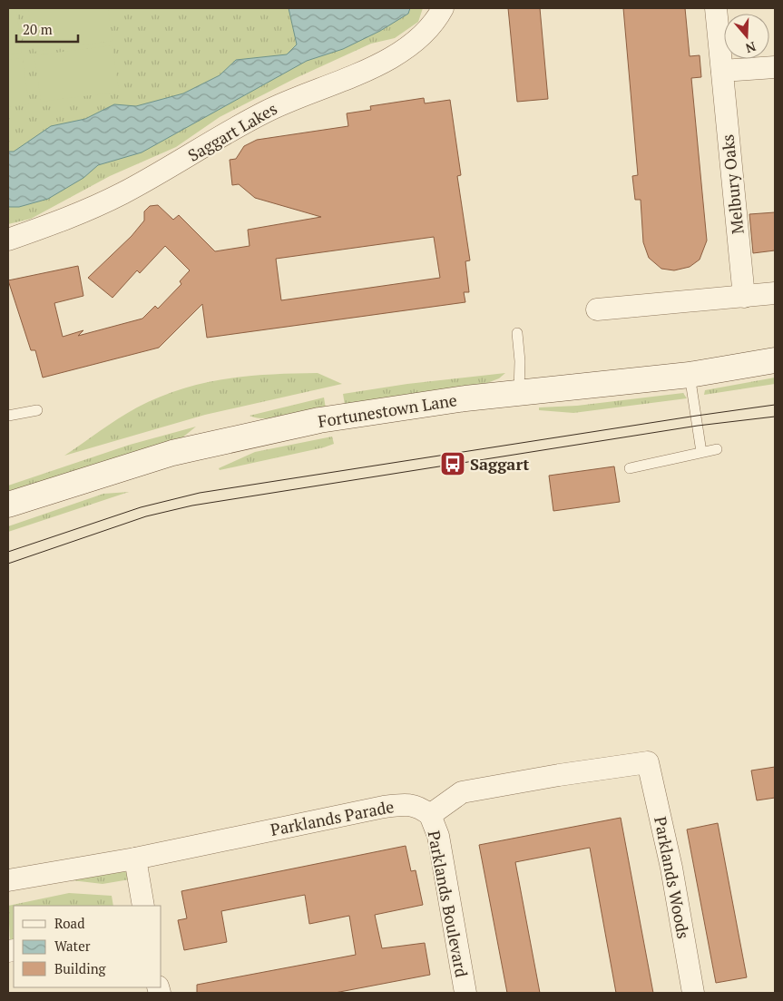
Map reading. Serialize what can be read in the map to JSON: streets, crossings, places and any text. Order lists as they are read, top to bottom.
{
  "streets": {
    "street": [
      "Saggart Lakes",
      "Melbury Oaks",
      "Fortunestown Lane",
      "Parklands Parade",
      "Parklands Woods",
      "Parklands Boulevard"
    ]
  },
  "crossings": [
    ["Parklands Parade", "Parklands Woods"],
    ["Parklands Parade", "Parklands Boulevard"],
    ["Parklands Woods", "Parklands Boulevard"]
  ],
  "places": {
    "bus stop": ["Saggart"]
  },
  "legend": ["Road", "Water", "Building"],
  "scale_bar": "20 m",
  "north": "bottom"
}
